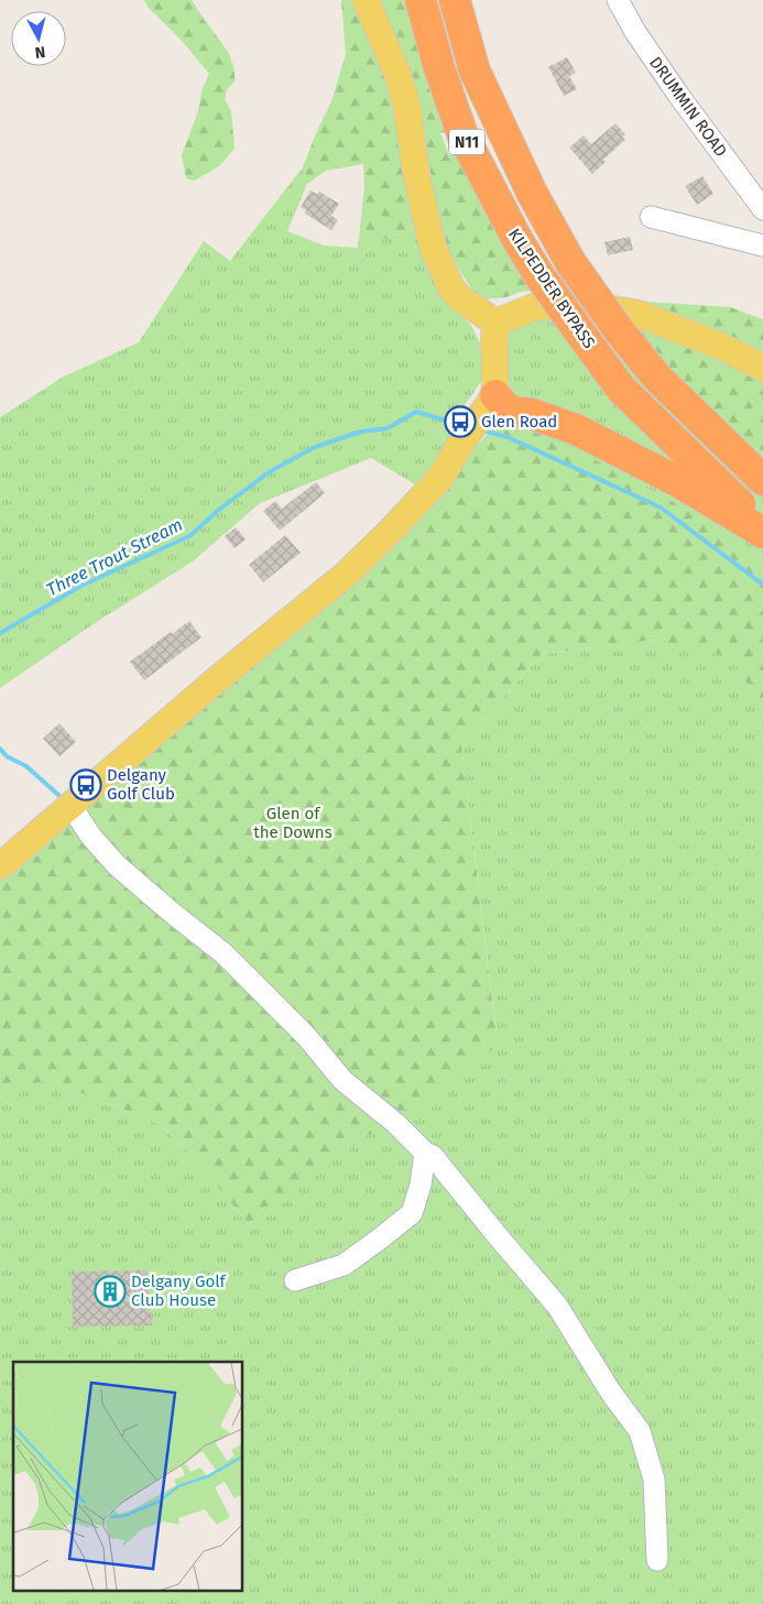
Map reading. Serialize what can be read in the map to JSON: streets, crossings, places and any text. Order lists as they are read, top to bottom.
{
  "streets": {
    "highway": ["N11", "KILPEDDER BYPASS"],
    "street": ["DRUMMIN ROAD"]
  },
  "water": ["Three Trout Stream"],
  "parks": ["Glen of the Downs"],
  "places": {
    "bus stop": ["Glen Road", "Delgany Golf Club"],
    "building": ["Delgany Golf Club House"]
  },
  "north": "bottom"
}
